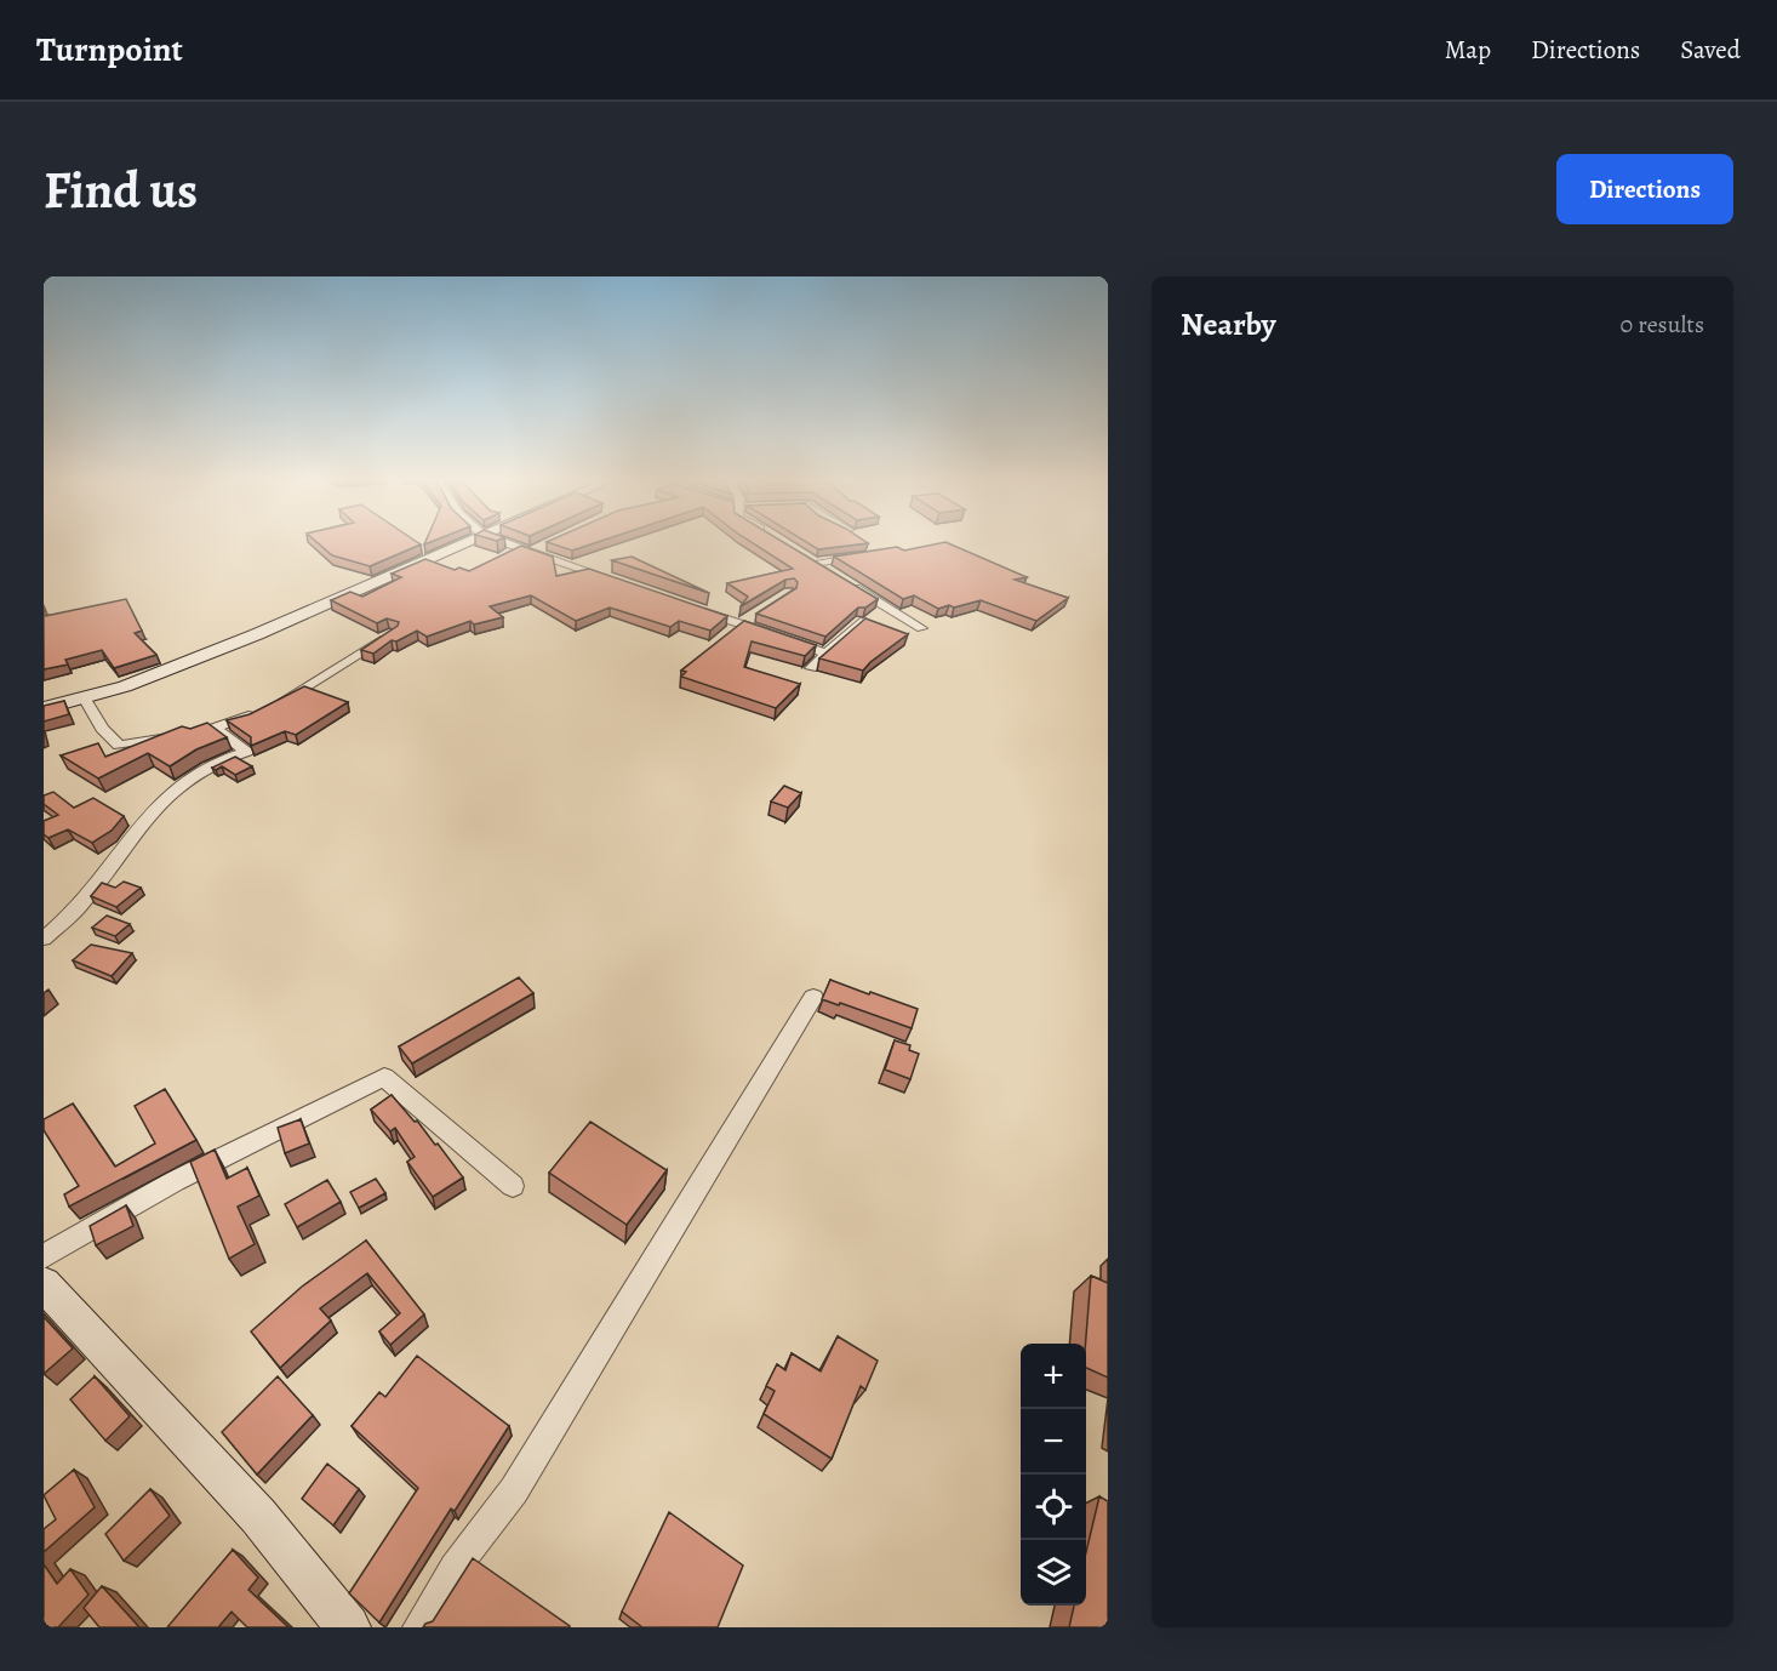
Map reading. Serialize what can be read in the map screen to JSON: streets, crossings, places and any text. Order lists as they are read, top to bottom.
{
  "page": {
    "header": "Turnpoint",
    "nav": ["Map", "Directions", "Saved"],
    "buttons": "Directions",
    "title": "Find us",
    "heading": ["Nearby", "0 results"],
    "map_buttons": ["+", "−"]
  }
}
